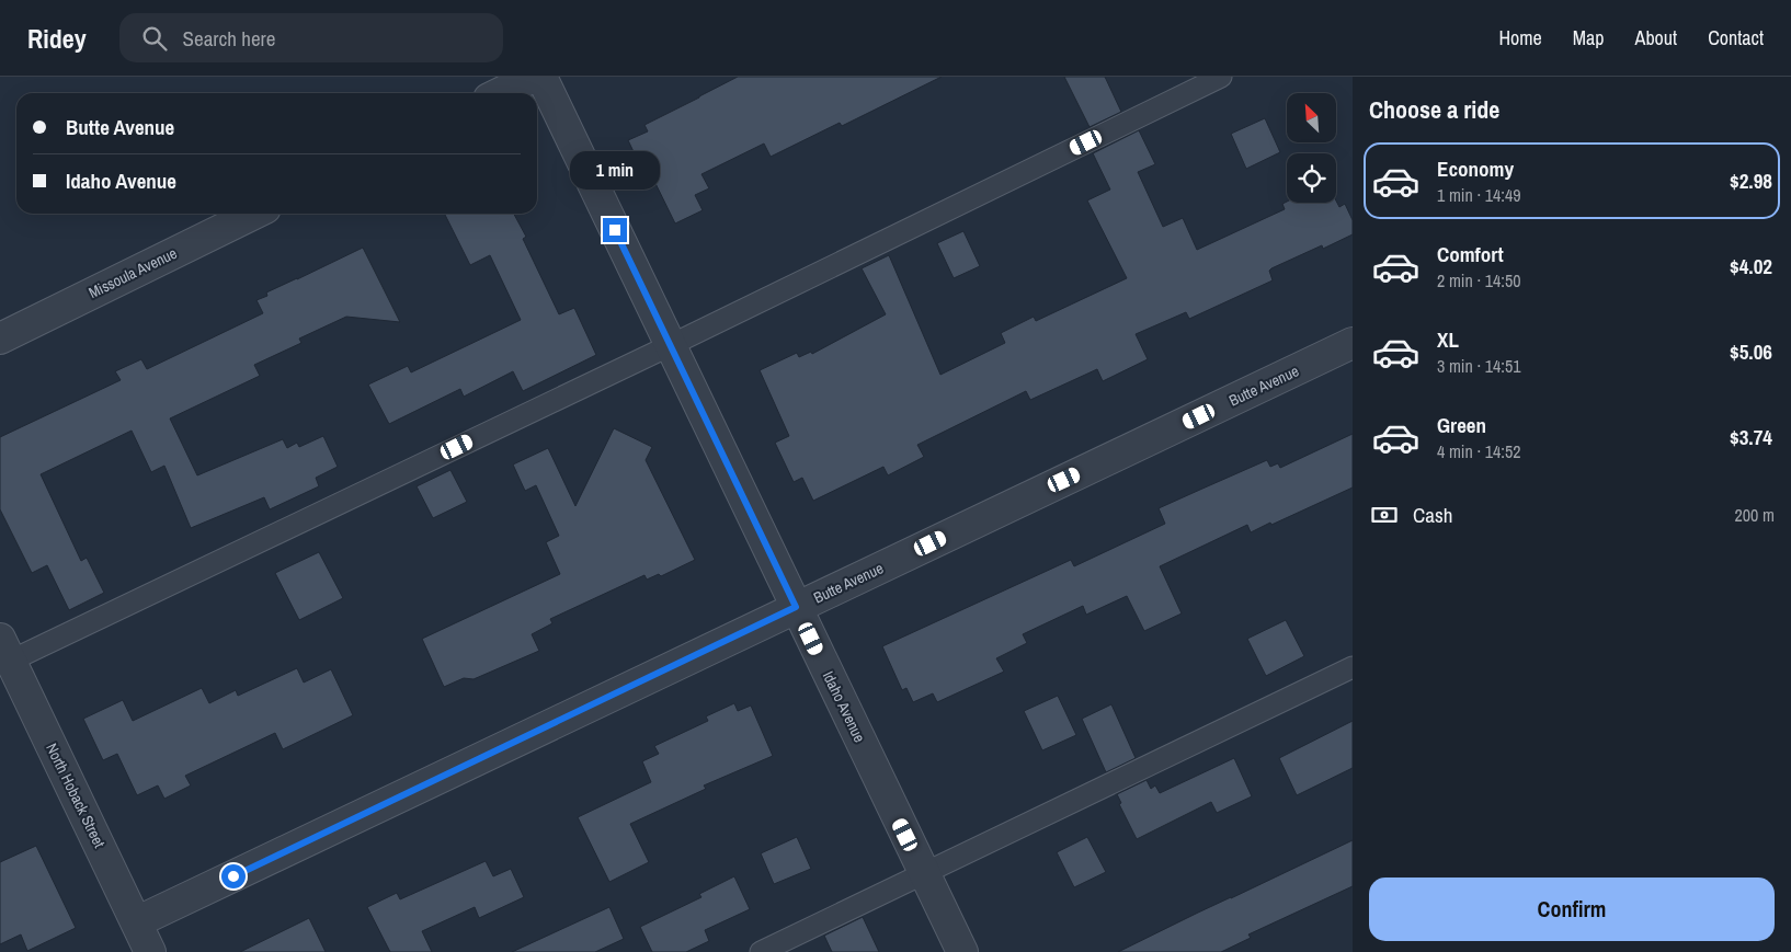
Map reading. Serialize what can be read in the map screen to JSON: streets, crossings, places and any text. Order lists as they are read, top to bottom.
{
  "streets": {
    "street": [
      "Missoula Avenue",
      "Butte Avenue",
      "Idaho Avenue",
      "North Hoback Street"
    ]
  },
  "crossings": [
    ["Butte Avenue", "Idaho Avenue"],
    ["Butte Avenue", "North Hoback Street"]
  ],
  "north": "top left",
  "page": {
    "header": "Ridey",
    "search": "Search here",
    "nav": [
      "Home",
      "Map",
      "About",
      "Contact"
    ],
    "heading": "Choose a ride",
    "banner": ["Butte Avenue", "Idaho Avenue"],
    "list": [
      {
        "name": "Economy",
        "note": "1 min · 14:49",
        "value": "$2.98"
      },
      {
        "name": "Comfort",
        "note": "2 min · 14:50",
        "value": "$4.02"
      },
      {
        "name": "XL",
        "note": "3 min · 14:51",
        "value": "$5.06"
      },
      {
        "name": "Green",
        "note": "4 min · 14:52",
        "value": "$3.74"
      }
    ],
    "bubble": "1 min",
    "pay": ["Cash", "200 m"],
    "buttons": "Confirm"
  }
}
